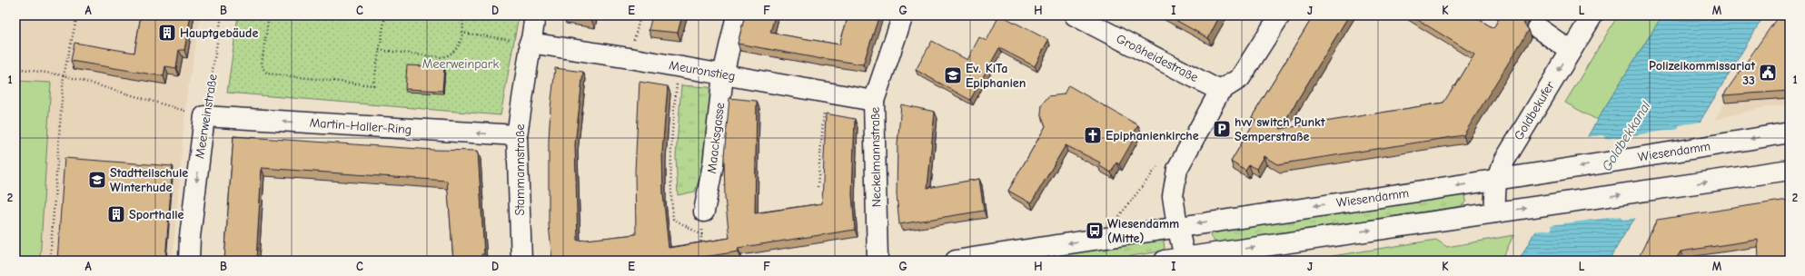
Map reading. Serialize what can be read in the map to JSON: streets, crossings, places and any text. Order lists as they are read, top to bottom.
{
  "streets": {
    "street": [
      "Großheidestraße",
      "Meuronstieg",
      "Goldbekufer",
      "Meerweinstraße",
      "Martin-Haller-Ring",
      "Maacksgasse",
      "Wiesendamm",
      "Neckelmannstraße",
      "Stammannstraße"
    ]
  },
  "crossings": [
    ["Meuronstieg", "Maacksgasse"],
    ["Meuronstieg", "Neckelmannstraße"],
    ["Meuronstieg", "Stammannstraße"],
    ["Goldbekufer", "Wiesendamm"],
    ["Meerweinstraße", "Martin-Haller-Ring"],
    ["Martin-Haller-Ring", "Stammannstraße"]
  ],
  "one_way": ["Goldbekufer", "Martin-Haller-Ring"],
  "water": ["Goldbekkanal"],
  "parks": ["Meerweinpark"],
  "places": {
    "building": ["Hauptgebäude", "Sporthalle"],
    "public building": ["Polizeikommissariat 33"],
    "school or university": ["Ev. KiTa Epiphanien", "Stadtteilschule Winterhude"],
    "parking": ["hvv switch Punkt Semperstraße"],
    "church": ["Epiphanienkirche"],
    "bus stop": ["Wiesendamm (Mitte)"]
  },
  "grid": {
    "columns": [
      "A",
      "B",
      "C",
      "D",
      "E",
      "F",
      "G",
      "H",
      "I",
      "J",
      "K",
      "L",
      "M"
    ],
    "rows": ["1", "2"]
  }
}
